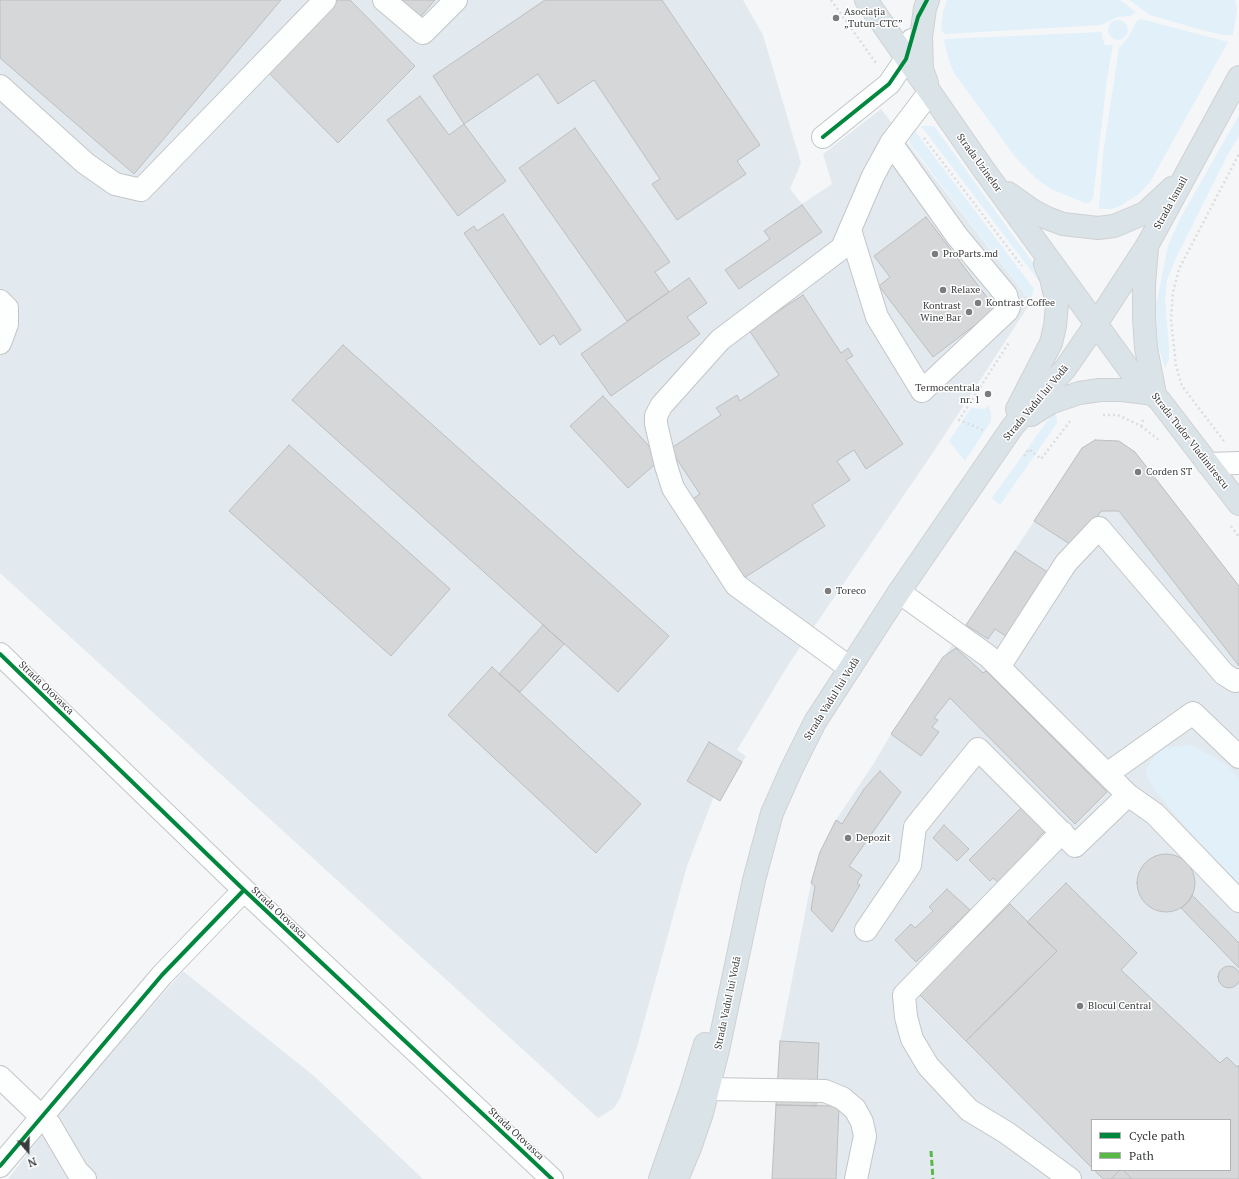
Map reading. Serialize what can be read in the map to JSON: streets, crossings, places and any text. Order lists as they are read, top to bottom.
{
  "streets": {
    "main road": [
      "Strada Uzinelor",
      "Strada Ismail",
      "Strada Vadul lui Vodă",
      "Strada Tudor Vladimirescu"
    ],
    "street": ["Strada Otovasca"]
  },
  "crossings": [
    ["Strada Uzinelor", "Strada Ismail"],
    ["Strada Uzinelor", "Strada Vadul lui Vodă"],
    ["Strada Uzinelor", "Strada Tudor Vladimirescu"],
    ["Strada Ismail", "Strada Vadul lui Vodă"],
    ["Strada Ismail", "Strada Tudor Vladimirescu"],
    ["Strada Vadul lui Vodă", "Strada Tudor Vladimirescu"]
  ],
  "places": [
    "Asociația „Tutun-CTC”",
    "ProParts.md",
    "Relaxe",
    "Kontrast Coffee",
    "Kontrast Wine Bar",
    "Termocentrala nr. 1",
    "Corden ST",
    "Toreco",
    "Depozit",
    "Blocul Central"
  ],
  "legend": ["Cycle path", "Path"],
  "north": "bottom"
}
